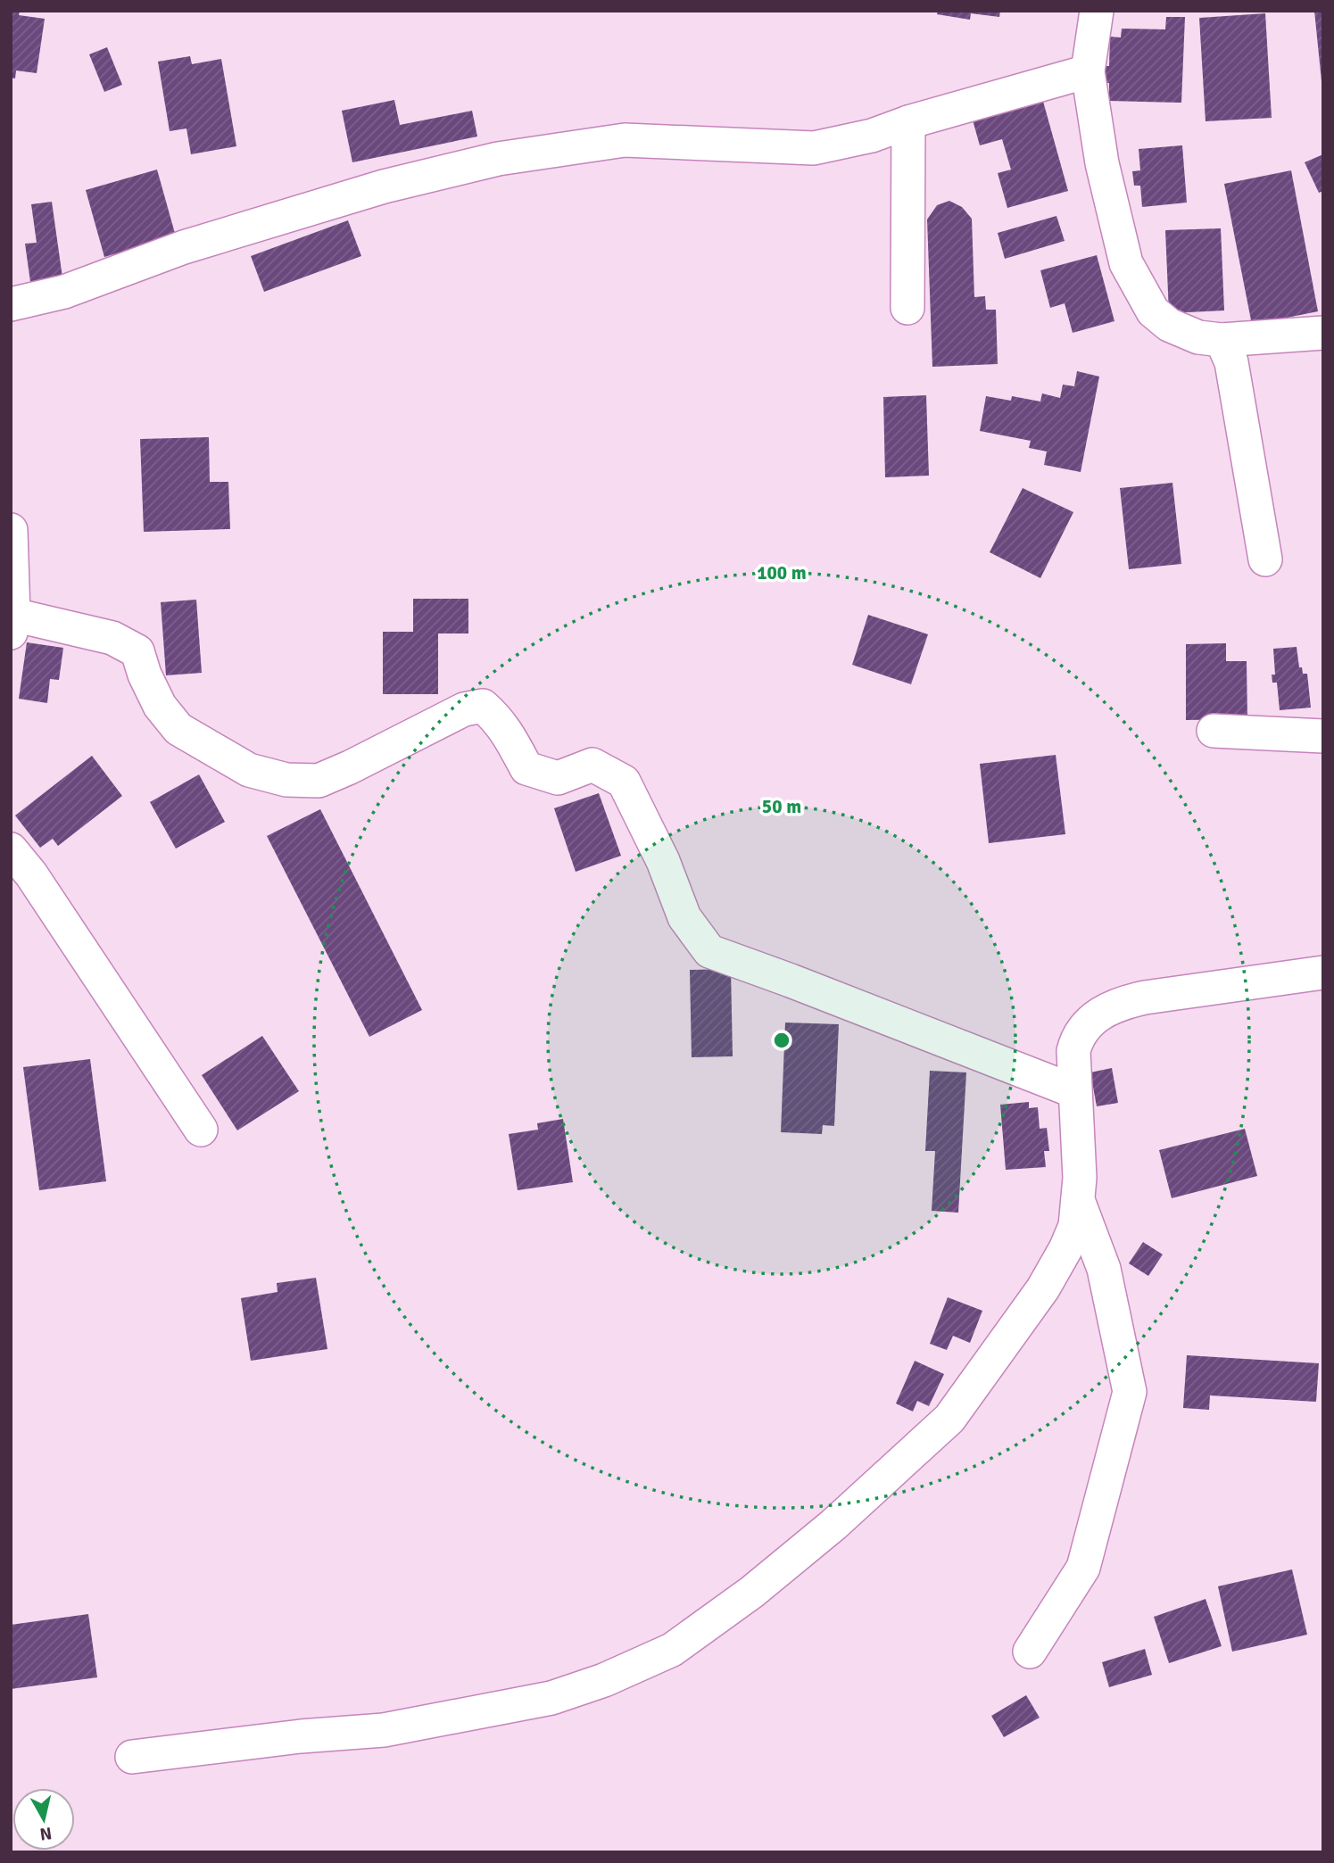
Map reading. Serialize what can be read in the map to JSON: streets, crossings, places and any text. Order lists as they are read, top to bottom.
{
  "north": "bottom",
  "rings": ["100 m", "50 m"]
}
